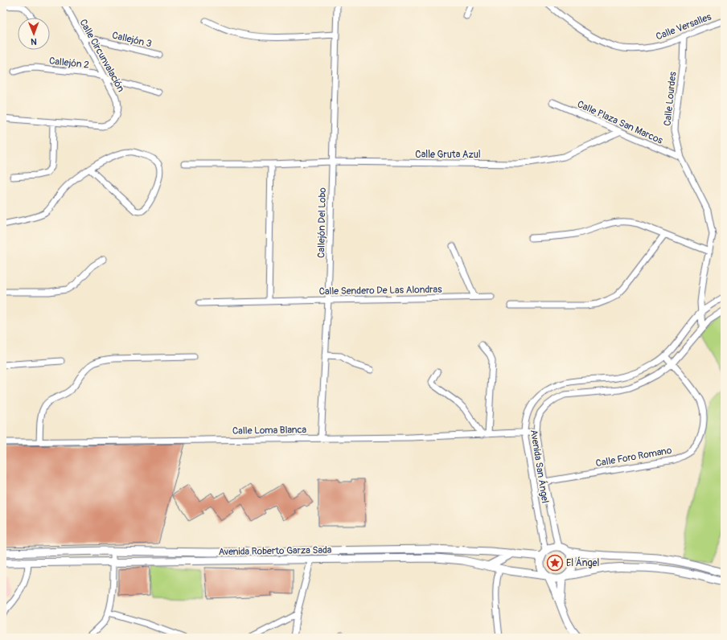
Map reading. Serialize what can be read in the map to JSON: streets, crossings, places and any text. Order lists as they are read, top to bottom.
{
  "streets": {
    "street": [
      "Calle Versalles",
      "Callejón 3",
      "Calle Circunvalación",
      "Callejón 2",
      "Calle Lourdes",
      "Calle Plaza San Marcos",
      "Calle Gruta Azul",
      "Callejón Del Lobo",
      "Calle Sendero De Las Alondras",
      "Calle Loma Blanca",
      "Calle Foro Romano",
      "Avenida San Ángel",
      "Avenida Roberto Garza Sada"
    ]
  },
  "crossings": [
    ["Calle Versalles", "Calle Lourdes"],
    ["Callejón 3", "Calle Circunvalación"],
    ["Calle Circunvalación", "Callejón 2"],
    ["Calle Lourdes", "Calle Plaza San Marcos"],
    ["Calle Lourdes", "Avenida San Ángel"],
    ["Calle Plaza San Marcos", "Calle Gruta Azul"],
    ["Calle Gruta Azul", "Callejón Del Lobo"],
    ["Callejón Del Lobo", "Calle Sendero De Las Alondras"],
    ["Callejón Del Lobo", "Calle Loma Blanca"],
    ["Calle Loma Blanca", "Avenida San Ángel"],
    ["Calle Foro Romano", "Avenida San Ángel"],
    ["Avenida San Ángel", "Avenida Roberto Garza Sada"]
  ],
  "places": {
    "place": ["El Ángel"]
  },
  "north": "bottom"
}
